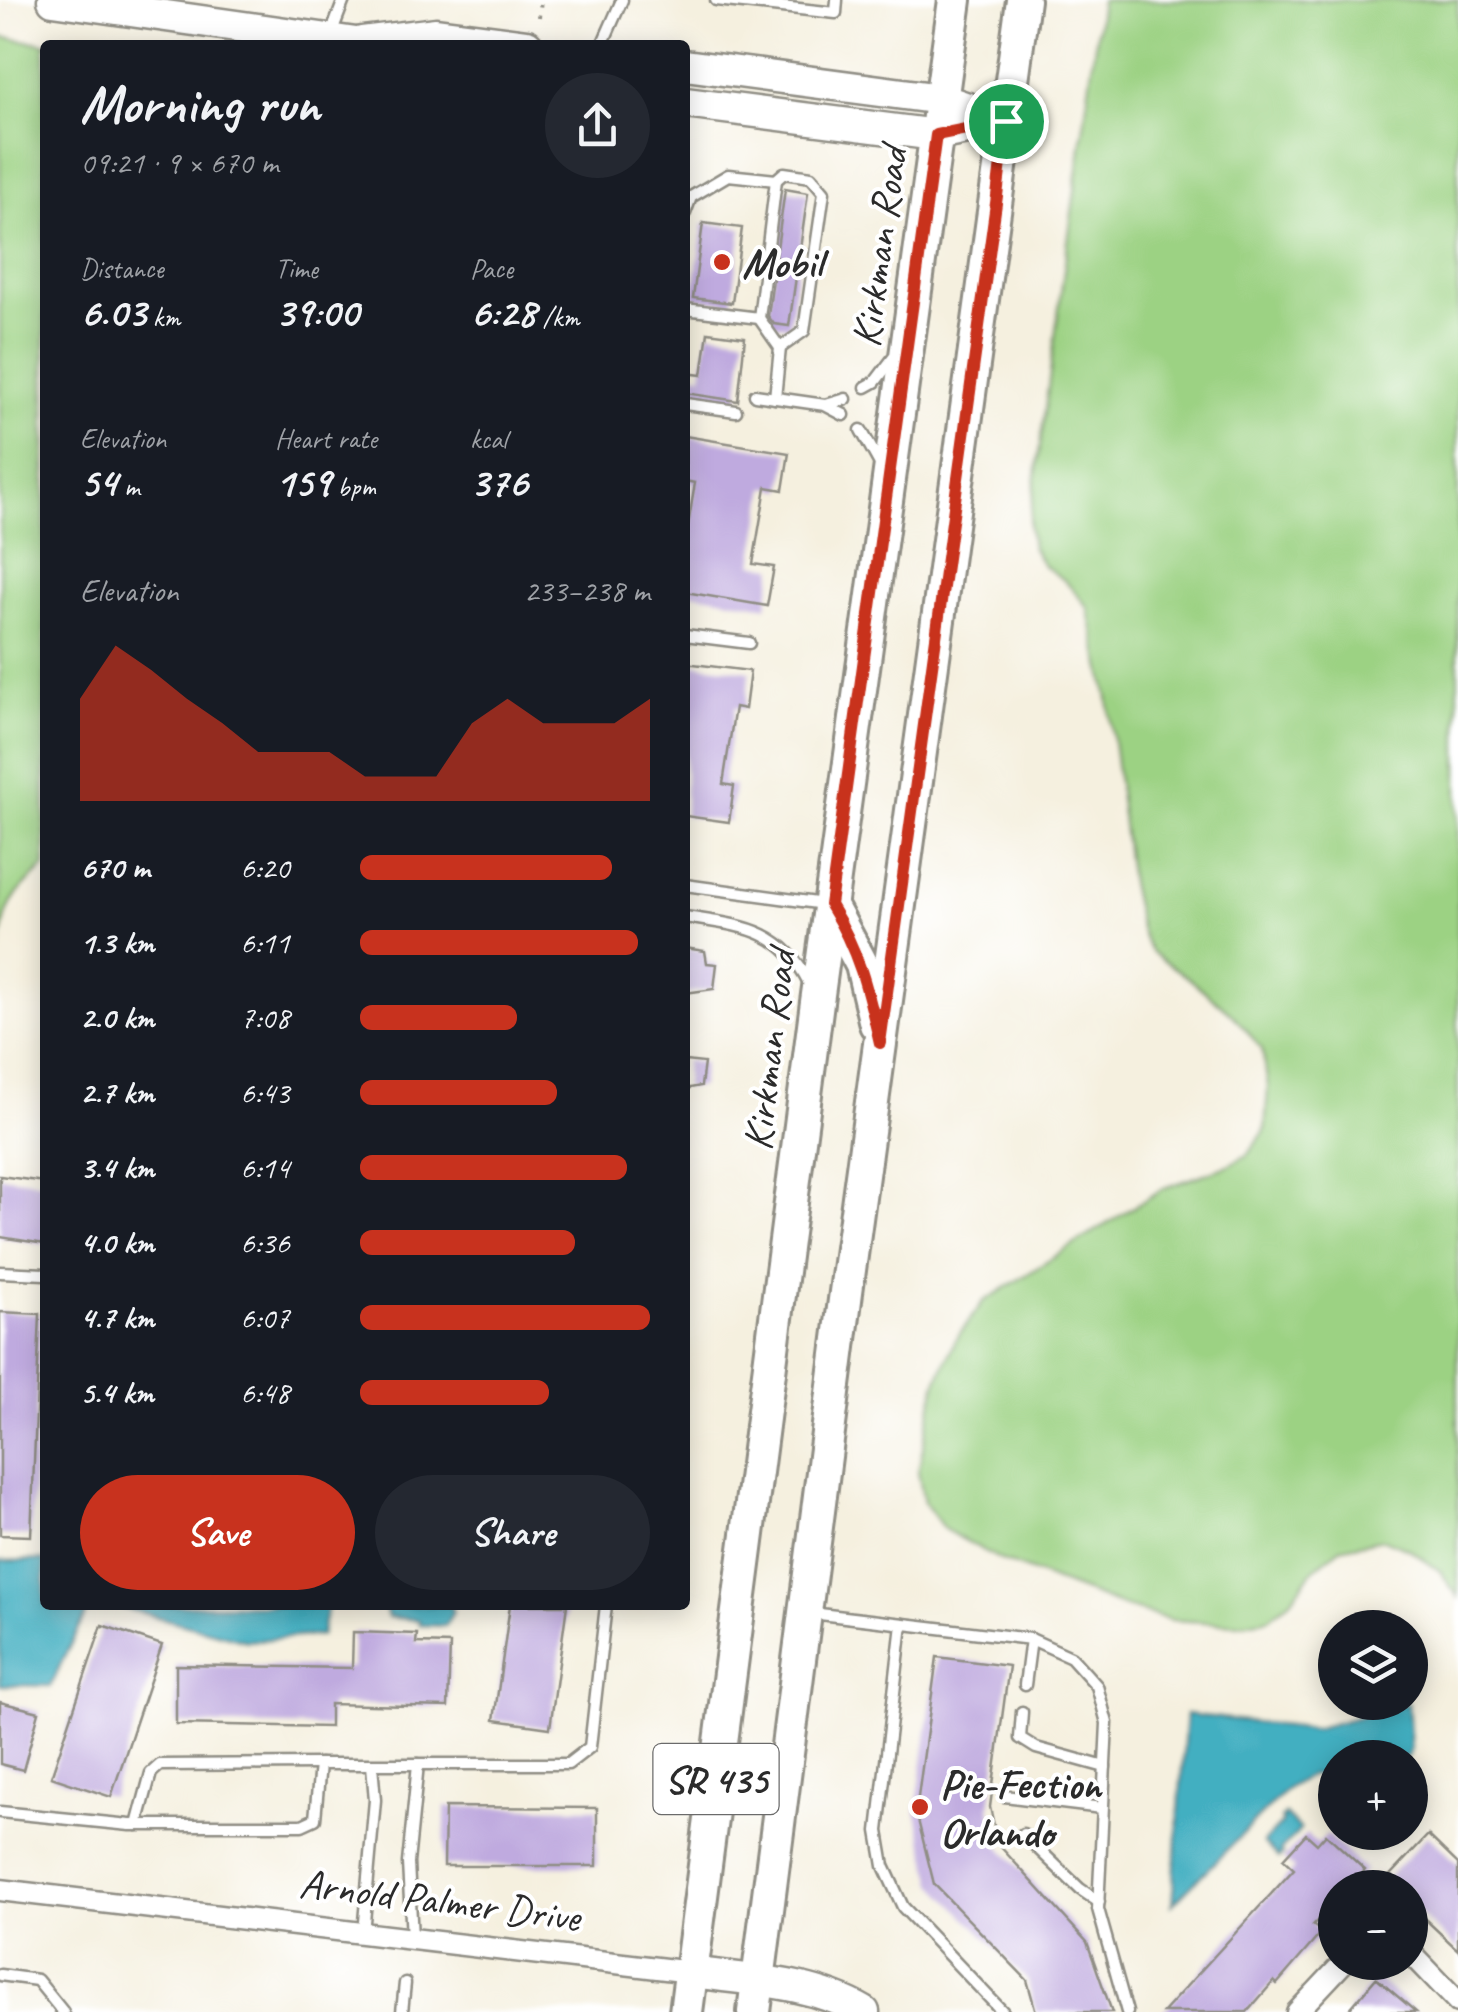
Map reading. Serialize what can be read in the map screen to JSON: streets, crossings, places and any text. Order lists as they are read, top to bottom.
{
  "streets": {
    "main road": ["Kirkman Road", "SR 435"],
    "street": ["Arnold Palmer Drive"]
  },
  "crossings": [
    ["Kirkman Road", "SR 435"],
    ["Kirkman Road", "Arnold Palmer Drive"],
    ["SR 435", "Arnold Palmer Drive"]
  ],
  "places": ["Mobil", "Pie-Fection Orlando"],
  "page": {
    "heading": ["Morning run", "09:21 · 9 × 670 m"],
    "stats": [
      ["Distance", "6.03 km"],
      ["Time", "39:00"],
      ["Pace", "6:28 /km"],
      ["Elevation", "54 m"],
      ["Heart rate", "159 bpm"],
      ["kcal", "376"]
    ],
    "chart": ["Elevation", "233–238 m"],
    "list": [
      {
        "name": "670 m",
        "note": "6:20"
      },
      {
        "name": "1.3 km",
        "note": "6:11"
      },
      {
        "name": "2.0 km",
        "note": "7:08"
      },
      {
        "name": "2.7 km",
        "note": "6:43"
      },
      {
        "name": "3.4 km",
        "note": "6:14"
      },
      {
        "name": "4.0 km",
        "note": "6:36"
      },
      {
        "name": "4.7 km",
        "note": "6:07"
      },
      {
        "name": "5.4 km",
        "note": "6:48"
      }
    ],
    "buttons": ["Save", "Share"],
    "map_buttons": ["+", "−"]
  }
}
